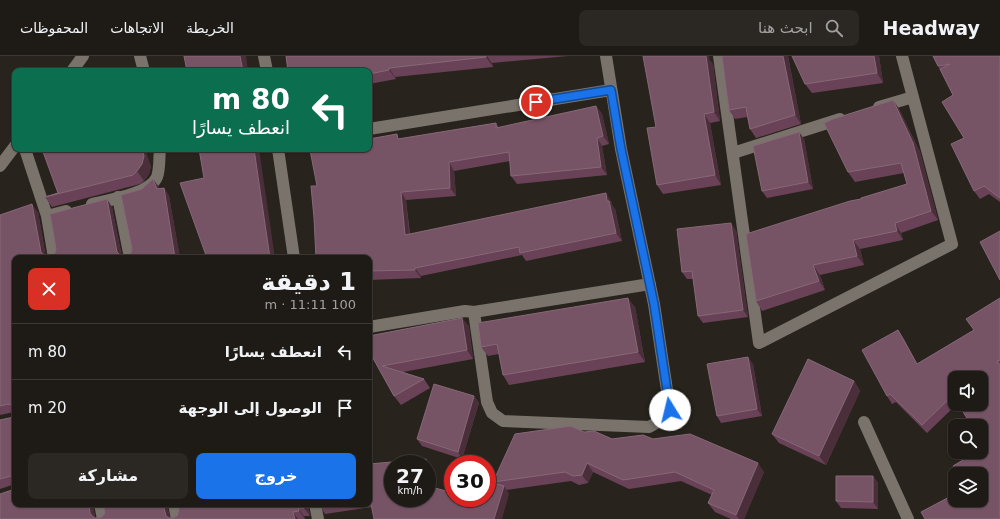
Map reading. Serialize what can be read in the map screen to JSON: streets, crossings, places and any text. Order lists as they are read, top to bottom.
{
  "page": {
    "header": "Headway",
    "search": "ابحث هنا",
    "nav": ["الخريطة", "الاتجاهات", "المحفوظات"],
    "turn": ["80 m", "انعطف يسارًا"],
    "heading": ["1 دقيقة", "100 m · 11:11"],
    "list": [
      {
        "name": "انعطف يسارًا",
        "value": "80 m"
      },
      {
        "name": "الوصول إلى الوجهة",
        "value": "20 m"
      }
    ],
    "buttons": ["خروج", "مشاركة"],
    "speed": "27 km/h",
    "limit": "30"
  }
}
